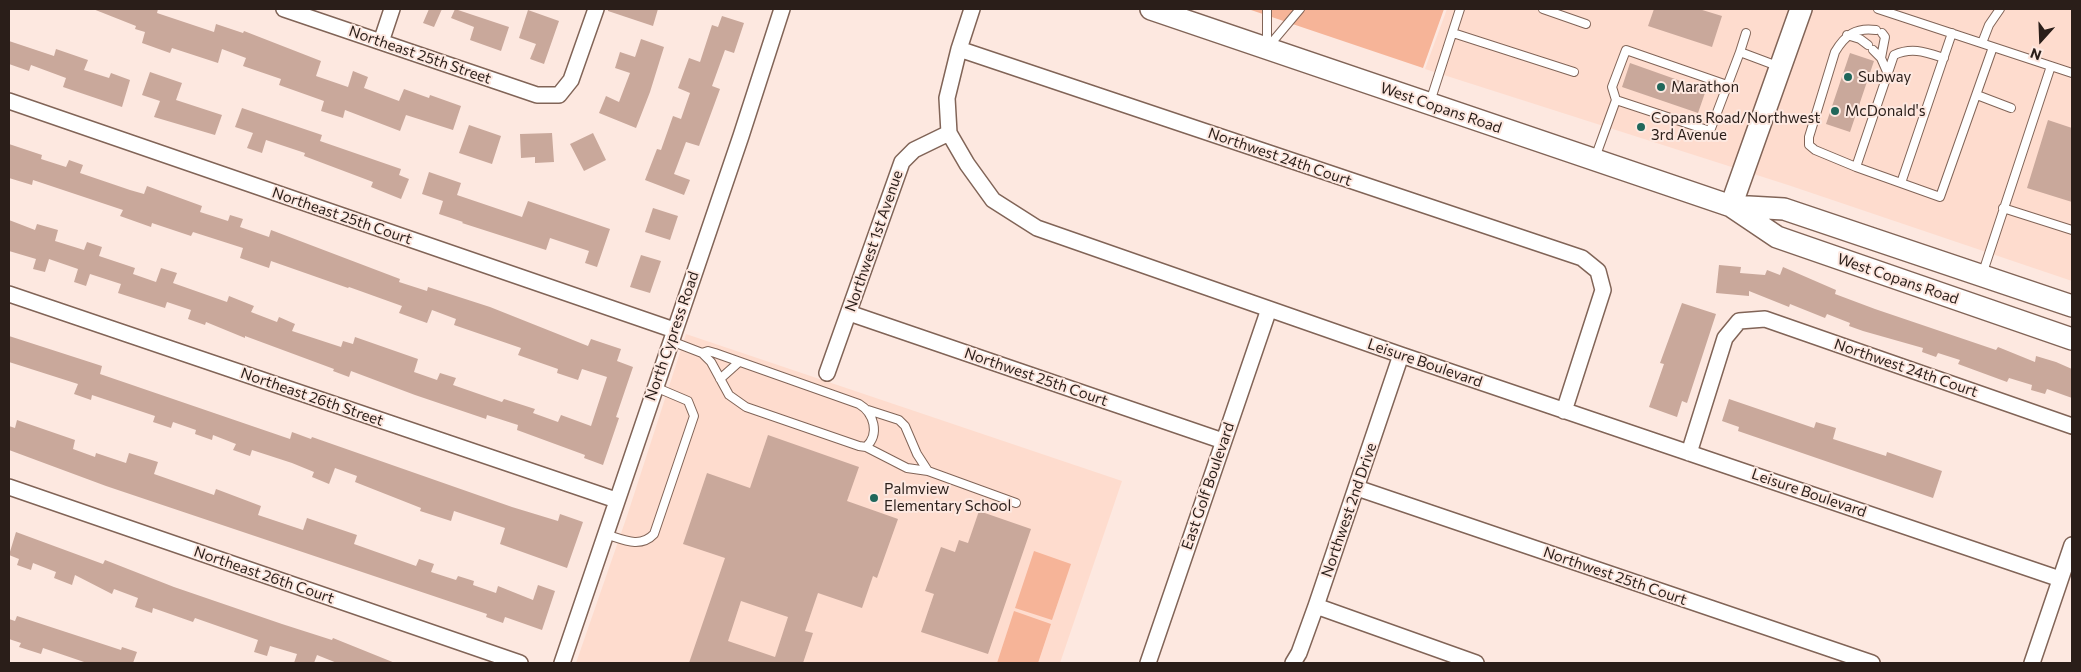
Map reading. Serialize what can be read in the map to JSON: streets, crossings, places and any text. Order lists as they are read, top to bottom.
{
  "streets": {
    "main road": ["West Copans Road"],
    "street": [
      "Northeast 25th Street",
      "Northwest 24th Court",
      "Northeast 25th Court",
      "Northwest 1st Avenue",
      "North Cypress Road",
      "Leisure Boulevard",
      "Northwest 25th Court",
      "Northeast 26th Street",
      "East Golf Boulevard",
      "Northwest 2nd Drive",
      "Northeast 26th Court"
    ]
  },
  "crossings": [
    ["Northwest 24th Court", "Leisure Boulevard"],
    ["Northeast 25th Court", "North Cypress Road"],
    ["Northwest 1st Avenue", "Leisure Boulevard"],
    ["Northwest 1st Avenue", "Northwest 25th Court"],
    ["North Cypress Road", "Northeast 26th Street"],
    ["Leisure Boulevard", "East Golf Boulevard"],
    ["Leisure Boulevard", "Northwest 2nd Drive"],
    ["Northwest 25th Court", "East Golf Boulevard"],
    ["Northwest 25th Court", "Northwest 2nd Drive"]
  ],
  "places": [
    "Subway",
    "Marathon",
    "McDonald's",
    "Copans Road/Northwest 3rd Avenue",
    "Palmview Elementary School"
  ],
  "north": "bottom"
}
